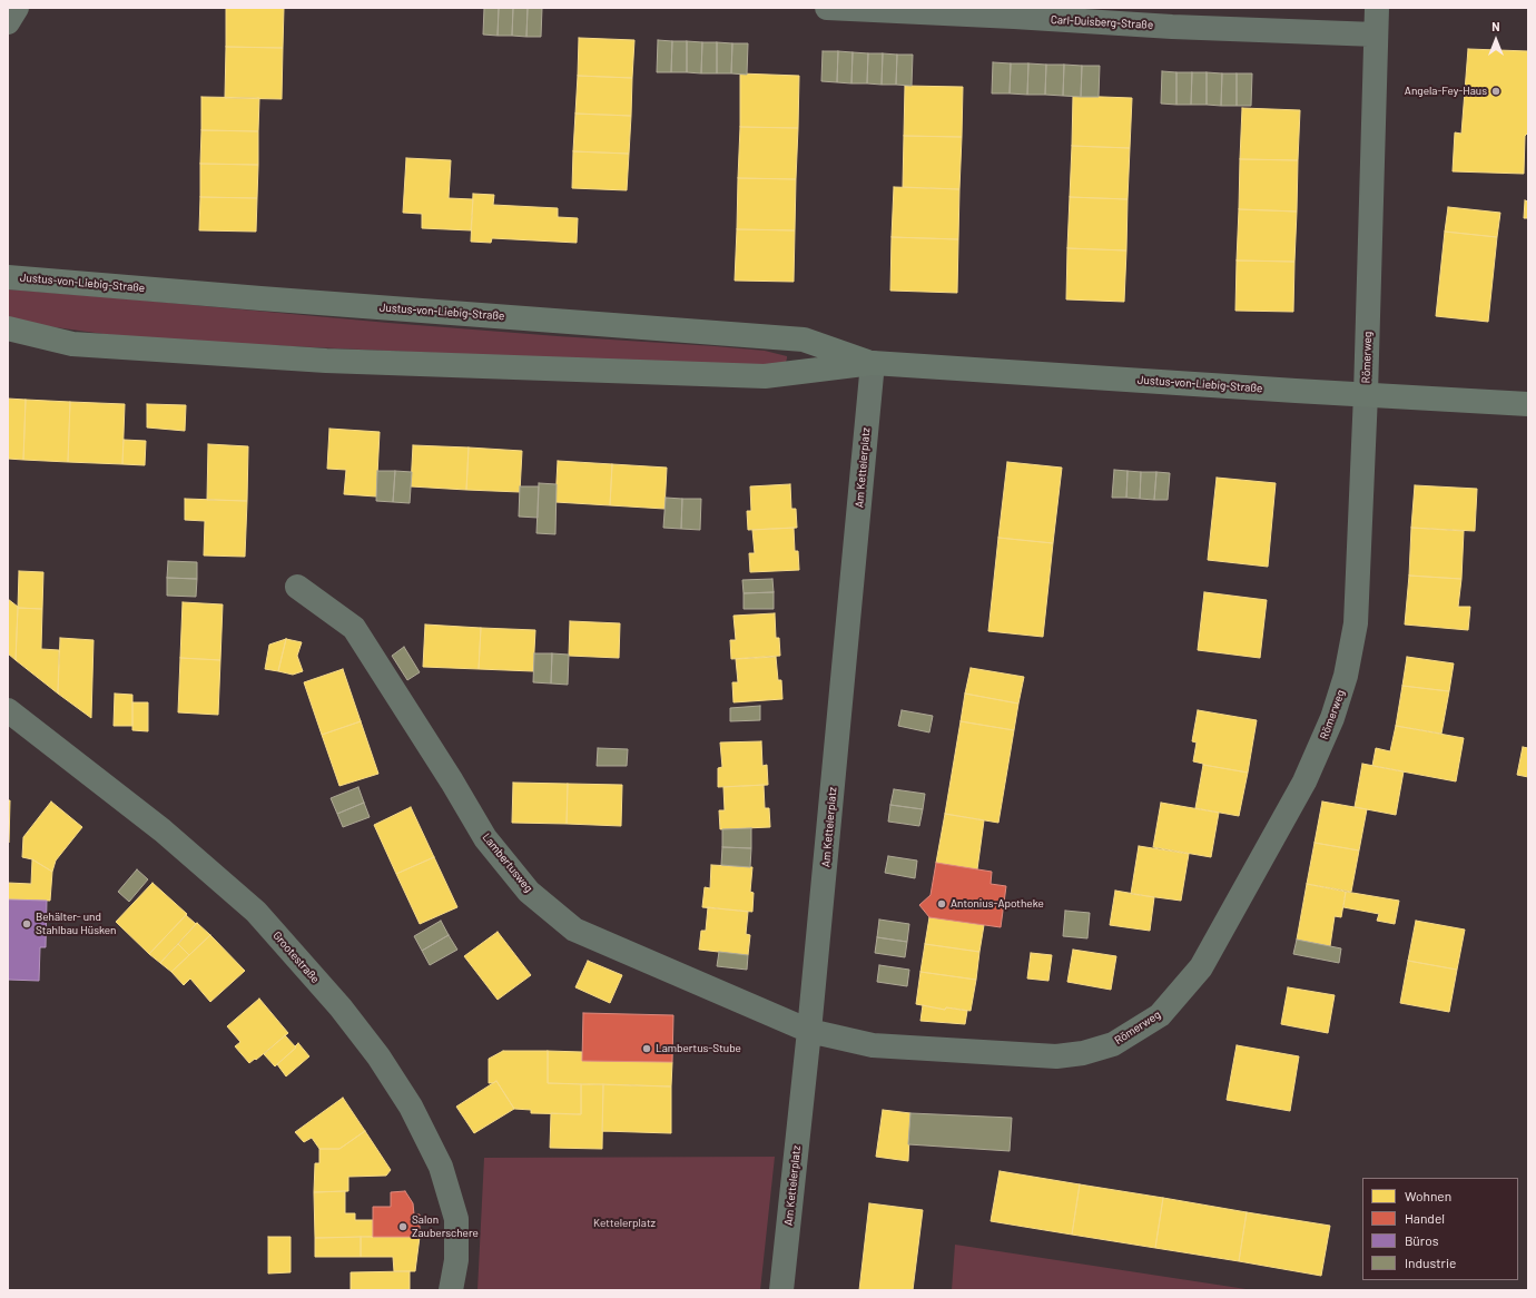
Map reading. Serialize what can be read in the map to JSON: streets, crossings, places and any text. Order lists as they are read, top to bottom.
{
  "streets": {
    "main road": ["Justus-von-Liebig-Straße"],
    "street": [
      "Carl-Duisberg-Straße",
      "Römerweg",
      "Am Kettelerplatz",
      "Lambertusweg",
      "Grootestraße"
    ]
  },
  "crossings": [
    ["Carl-Duisberg-Straße", "Römerweg"],
    ["Justus-von-Liebig-Straße", "Römerweg"],
    ["Justus-von-Liebig-Straße", "Am Kettelerplatz"],
    ["Römerweg", "Am Kettelerplatz"],
    ["Römerweg", "Lambertusweg"],
    ["Am Kettelerplatz", "Lambertusweg"]
  ],
  "parks": ["Kettelerplatz"],
  "places": [
    "Angela-Fey-Haus",
    "Antonius-Apotheke",
    "Behälter- und Stahlbau Hüsken",
    "Lambertus-Stube",
    "Salon Zauberschere"
  ],
  "legend": [
    "Wohnen",
    "Handel",
    "Büros",
    "Industrie"
  ],
  "north": "top"
}
